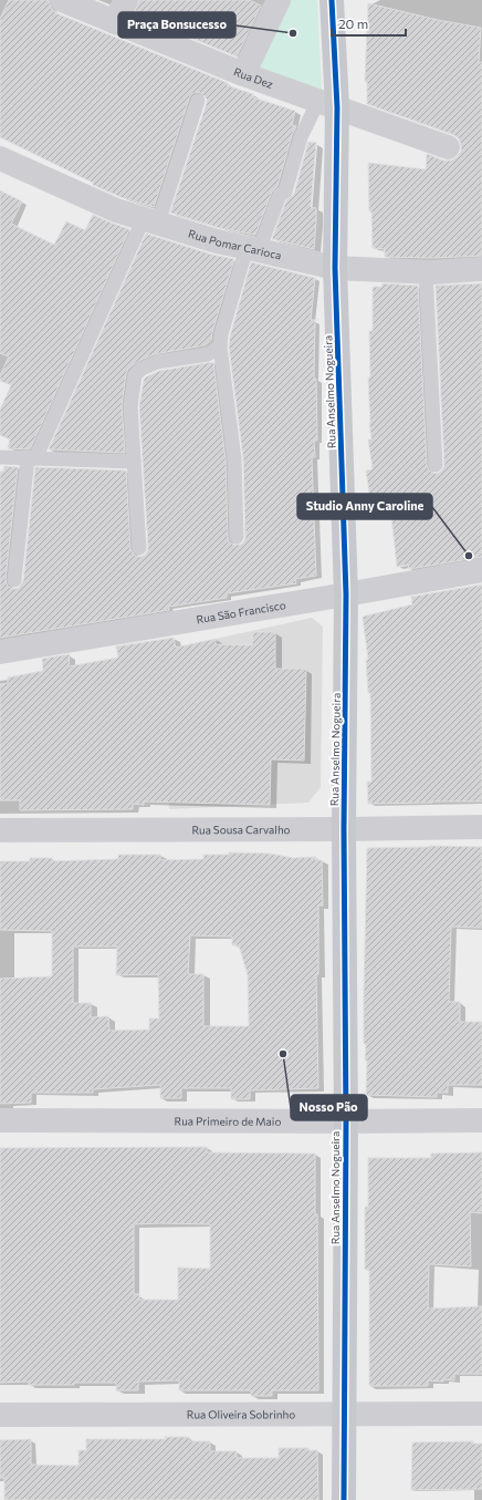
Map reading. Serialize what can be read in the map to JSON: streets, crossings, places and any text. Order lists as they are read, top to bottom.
{
  "streets": {
    "main road": ["Rua Anselmo Nogueira"],
    "street": [
      "Rua Dez",
      "Rua Pomar Carioca",
      "Rua São Francisco",
      "Rua Sousa Carvalho",
      "Rua Primeiro de Maio",
      "Rua Oliveira Sobrinho"
    ]
  },
  "crossings": [
    ["Rua Dez", "Rua Anselmo Nogueira"],
    ["Rua Pomar Carioca", "Rua Anselmo Nogueira"],
    ["Rua Anselmo Nogueira", "Rua São Francisco"],
    ["Rua Anselmo Nogueira", "Rua Sousa Carvalho"],
    ["Rua Anselmo Nogueira", "Rua Primeiro de Maio"],
    ["Rua Anselmo Nogueira", "Rua Oliveira Sobrinho"]
  ],
  "places": ["Praça Bonsucesso", "Studio Anny Caroline", "Nosso Pão"],
  "scale_bar": "20 m"
}
